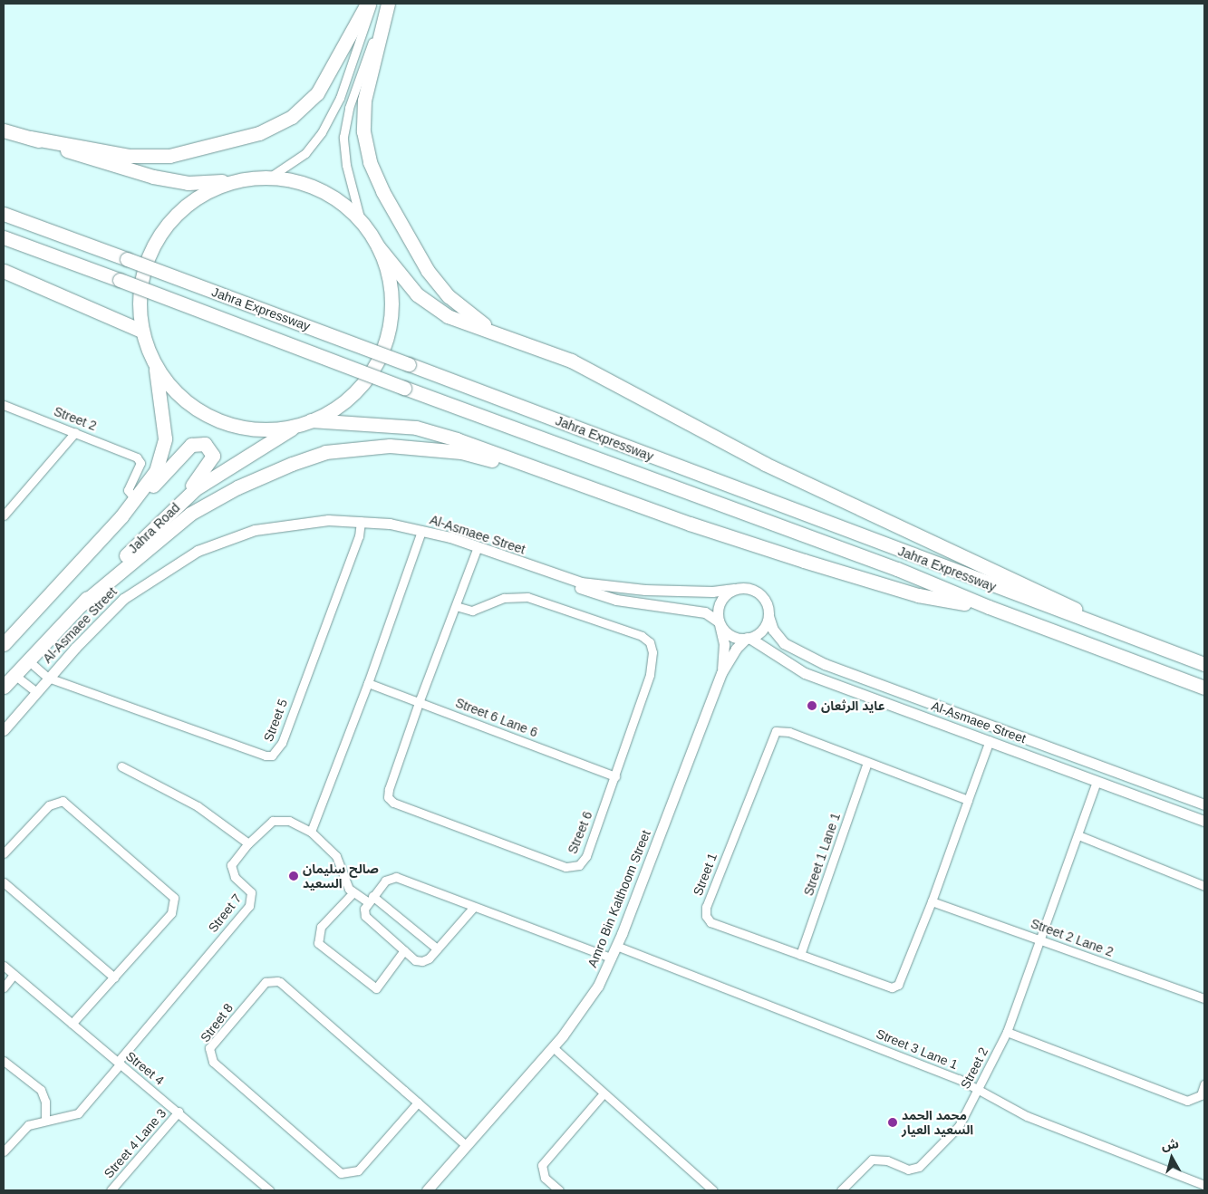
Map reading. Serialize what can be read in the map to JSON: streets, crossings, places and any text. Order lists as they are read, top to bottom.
{
  "streets": {
    "highway": ["Jahra Expressway", "Jahra Road"],
    "street": [
      "Street 2",
      "Al-Asmaee Street",
      "Street 6 Lane 6",
      "Street 5",
      "Street 6",
      "Street 1 Lane 1",
      "Street 1",
      "Amro Bin Kalthoom Street",
      "Street 7",
      "Street 2 Lane 2",
      "Street 8",
      "Street 3 Lane 1",
      "Street 4",
      "Street 4 Lane 3"
    ]
  },
  "crossings": [
    ["Street 2", "Al-Asmaee Street"],
    ["Street 2", "Street 2 Lane 2"],
    ["Street 2", "Street 3 Lane 1"],
    ["Al-Asmaee Street", "Street 5"],
    ["Al-Asmaee Street", "Street 6"],
    ["Al-Asmaee Street", "Street 1"],
    ["Al-Asmaee Street", "Amro Bin Kalthoom Street"],
    ["Street 6 Lane 6", "Street 6"],
    ["Street 1 Lane 1", "Street 1"],
    ["Street 1", "Street 2 Lane 2"],
    ["Amro Bin Kalthoom Street", "Street 8"],
    ["Amro Bin Kalthoom Street", "Street 3 Lane 1"],
    ["Street 7", "Street 4"],
    ["Street 4", "Street 4 Lane 3"]
  ],
  "places": ["عايد الرثعان", "صالح سليمان السعيد", "محمد الحمد السعيد العيار"],
  "north": "top"
}
